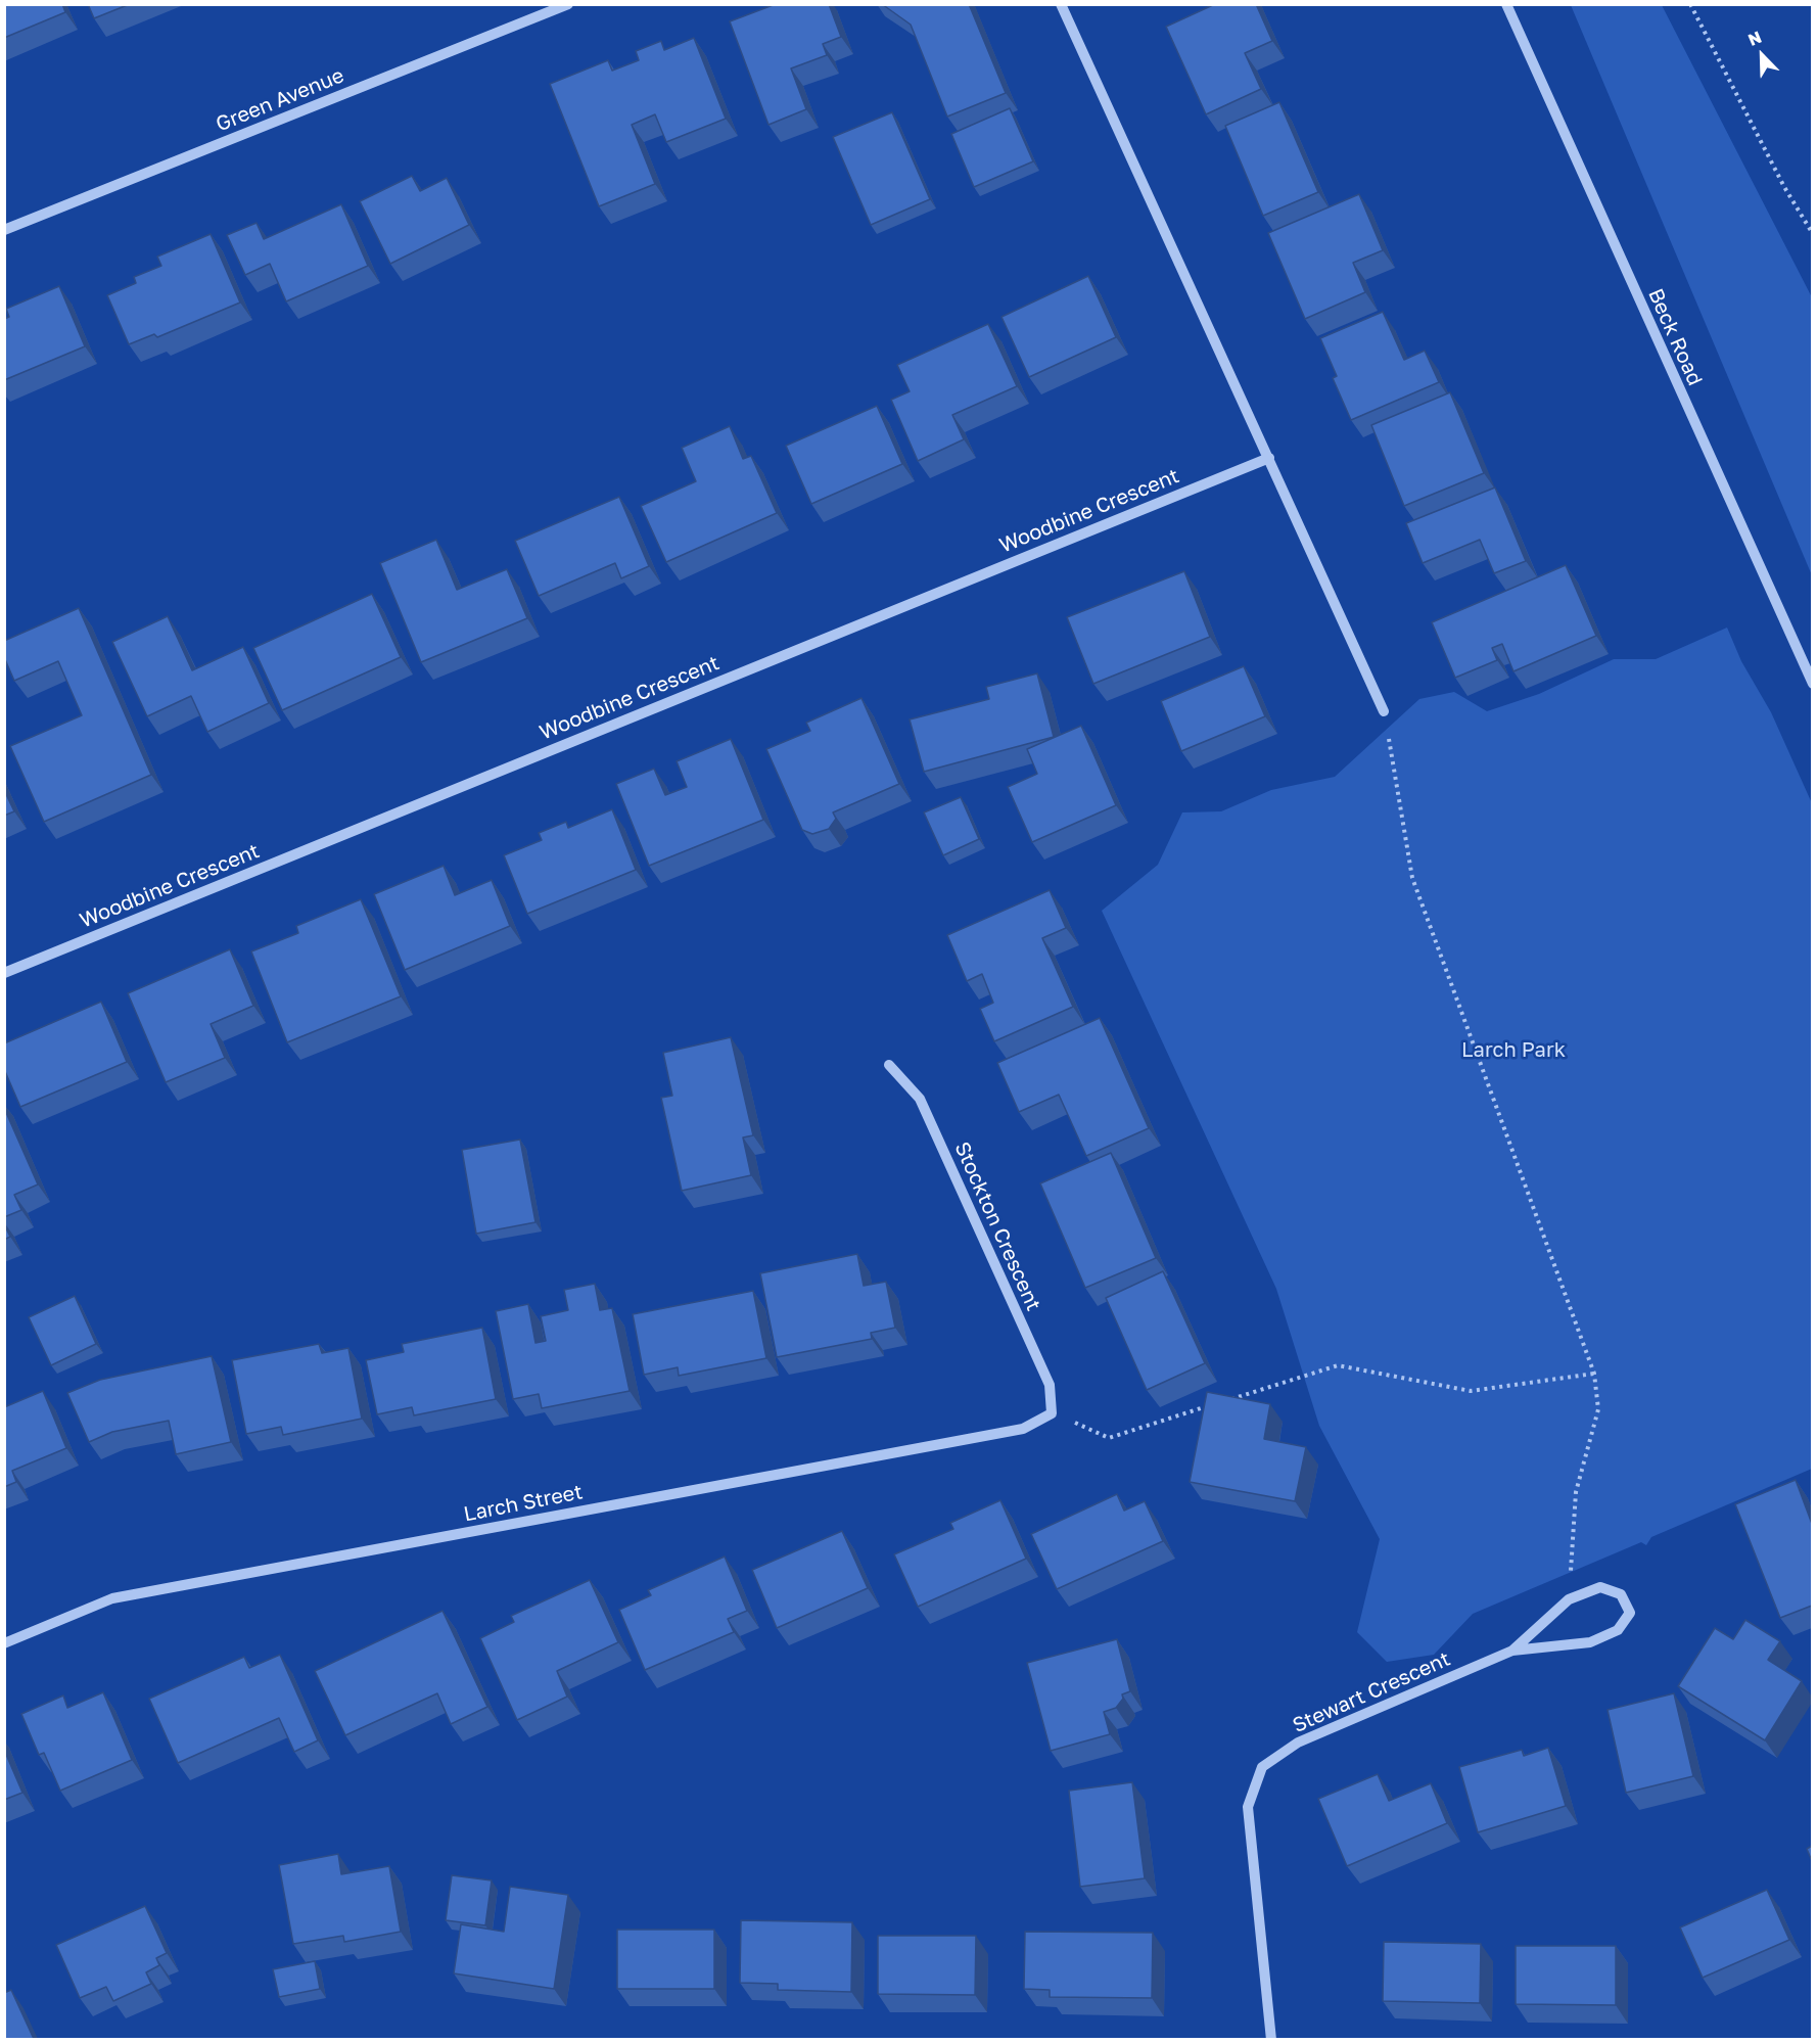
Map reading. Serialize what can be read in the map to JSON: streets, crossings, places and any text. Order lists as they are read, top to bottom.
{
  "streets": {
    "street": [
      "Green Avenue",
      "Beck Road",
      "Woodbine Crescent",
      "Stockton Crescent",
      "Larch Street",
      "Stewart Crescent"
    ]
  },
  "crossings": [
    ["Stockton Crescent", "Larch Street"]
  ],
  "parks": ["Larch Park"],
  "north": "top left"
}
